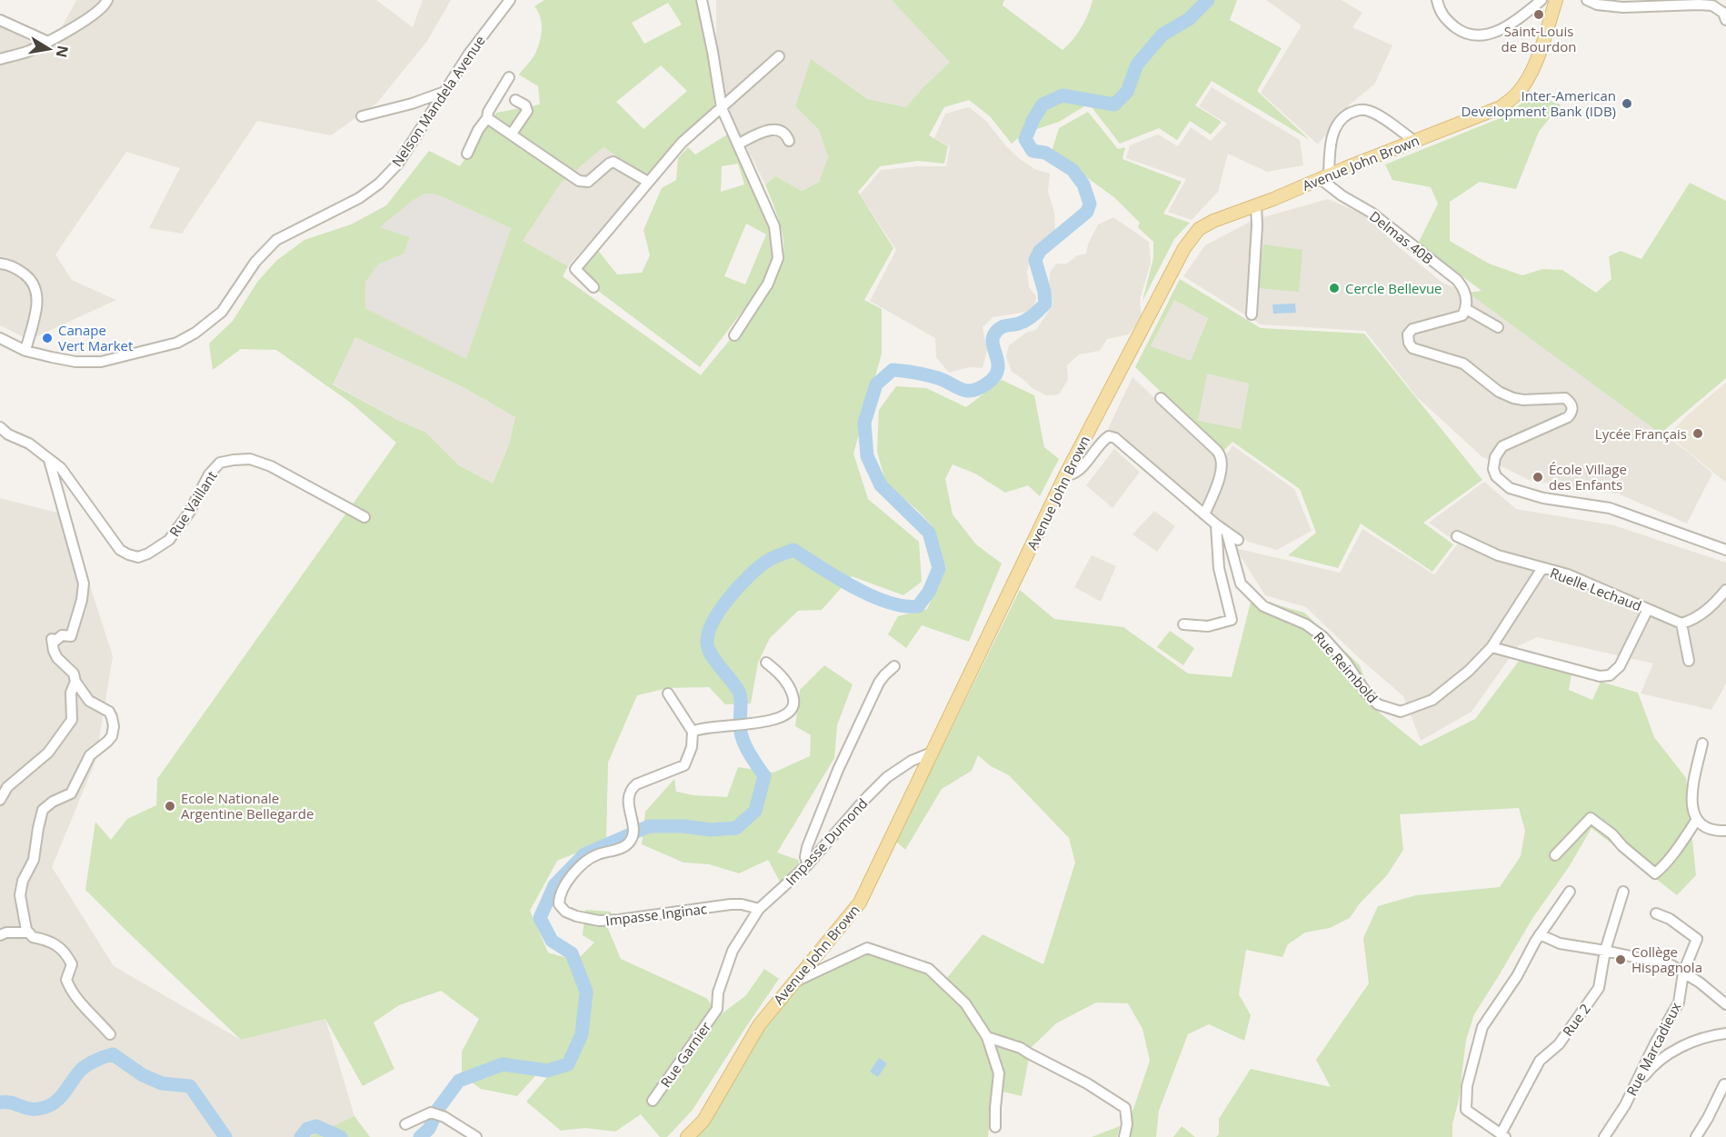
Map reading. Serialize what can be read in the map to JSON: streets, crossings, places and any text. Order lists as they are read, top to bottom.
{
  "streets": {
    "main road": ["Avenue John Brown"],
    "street": [
      "Nelson Mandela Avenue",
      "Delmas 40B",
      "Rue Vaillant",
      "Ruelle Lechaud",
      "Rue Reimbold",
      "Impasse Dumond",
      "Impasse Inginac",
      "Rue 2",
      "Rue Marcadieux",
      "Rue Garnier"
    ]
  },
  "crossings": [
    ["Avenue John Brown", "Delmas 40B"],
    ["Avenue John Brown", "Impasse Dumond"],
    ["Ruelle Lechaud", "Rue Reimbold"],
    ["Impasse Dumond", "Impasse Inginac"],
    ["Impasse Dumond", "Rue Garnier"]
  ],
  "places": [
    "Saint-Louis de Bourdon",
    "Inter-American Development Bank (IDB)",
    "Cercle Bellevue",
    "Canape Vert Market",
    "Lycée Français",
    "École Village des Enfants",
    "Ecole Nationale Argentine Bellegarde",
    "Collège Hispagnola"
  ],
  "north": "right"
}
